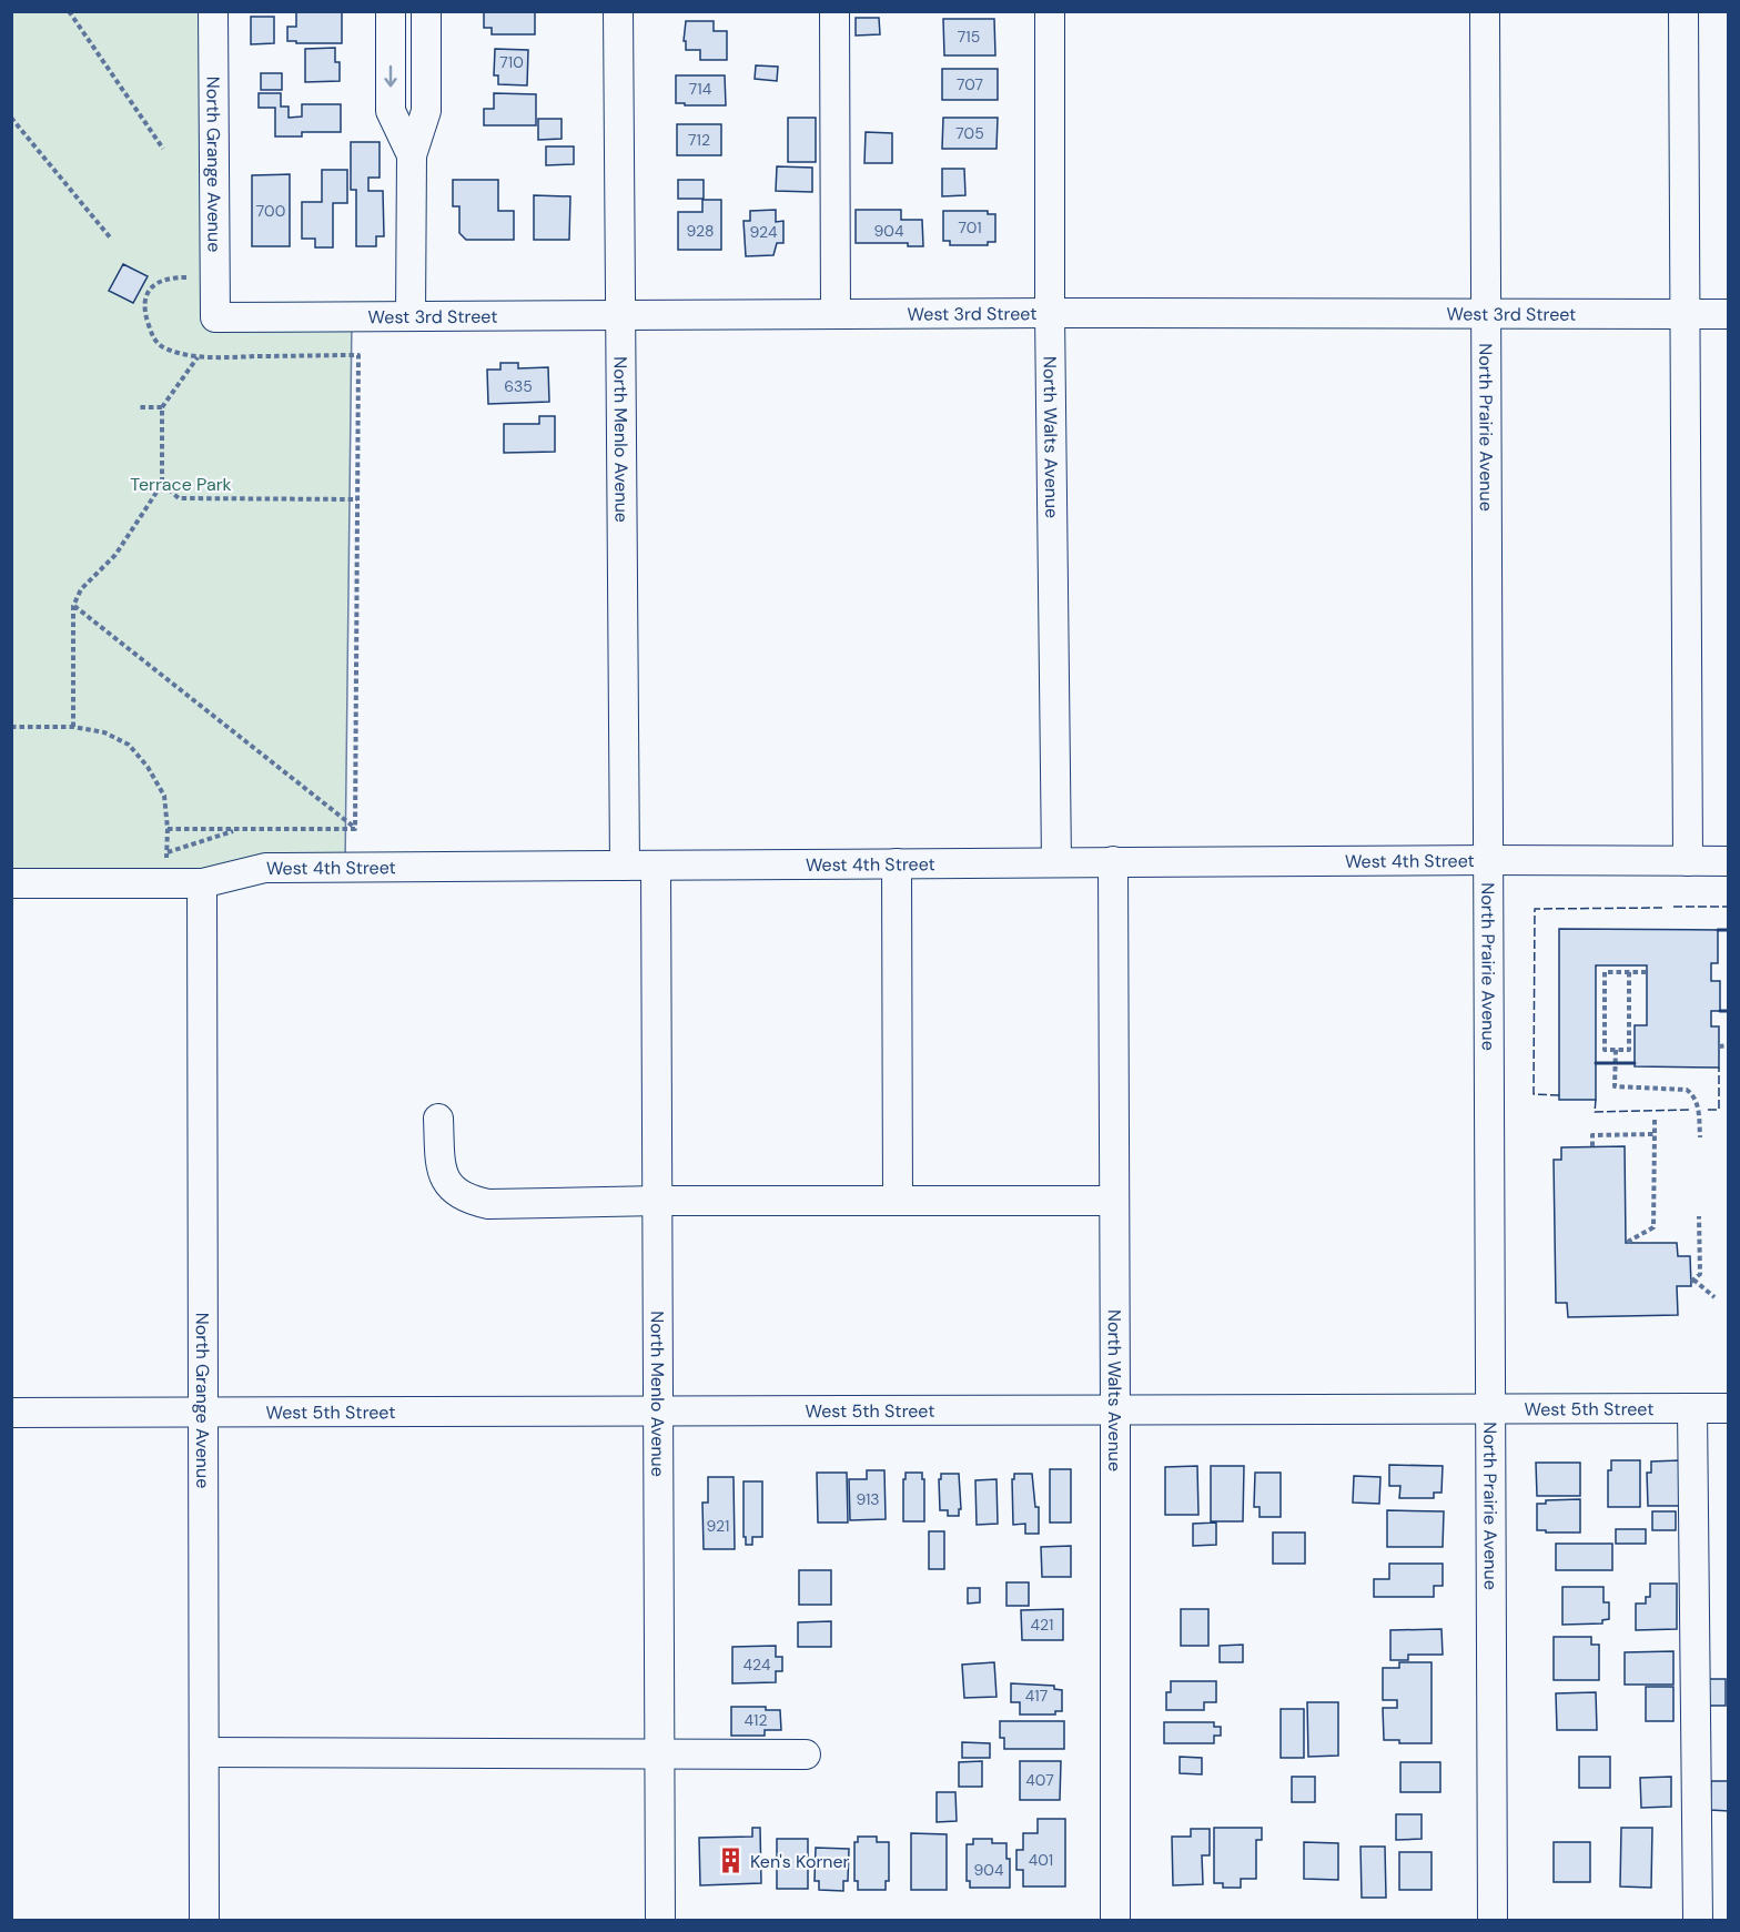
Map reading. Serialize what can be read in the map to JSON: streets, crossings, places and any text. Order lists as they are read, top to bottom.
{
  "streets": {
    "street": [
      "North Grange Avenue",
      "West 3rd Street",
      "North Prairie Avenue",
      "North Walts Avenue",
      "North Menlo Avenue",
      "West 4th Street",
      "West 5th Street"
    ]
  },
  "crossings": [
    ["North Grange Avenue", "West 3rd Street"],
    ["North Grange Avenue", "West 4th Street"],
    ["North Grange Avenue", "West 5th Street"],
    ["West 3rd Street", "North Prairie Avenue"],
    ["West 3rd Street", "North Walts Avenue"],
    ["West 3rd Street", "North Menlo Avenue"],
    ["North Prairie Avenue", "West 4th Street"],
    ["North Prairie Avenue", "West 5th Street"],
    ["North Walts Avenue", "West 4th Street"],
    ["North Walts Avenue", "West 5th Street"],
    ["North Menlo Avenue", "West 4th Street"],
    ["North Menlo Avenue", "West 5th Street"]
  ],
  "parks": ["Terrace Park"],
  "places": {
    "building": ["Ken's Korner"]
  },
  "house_numbers": [
    "715",
    "710",
    "707",
    "714",
    "705",
    "712",
    "700",
    "701",
    "928",
    "904",
    "924",
    "635",
    "913",
    "921",
    "421",
    "424",
    "417",
    "412",
    "407",
    "401",
    "904"
  ]
}
